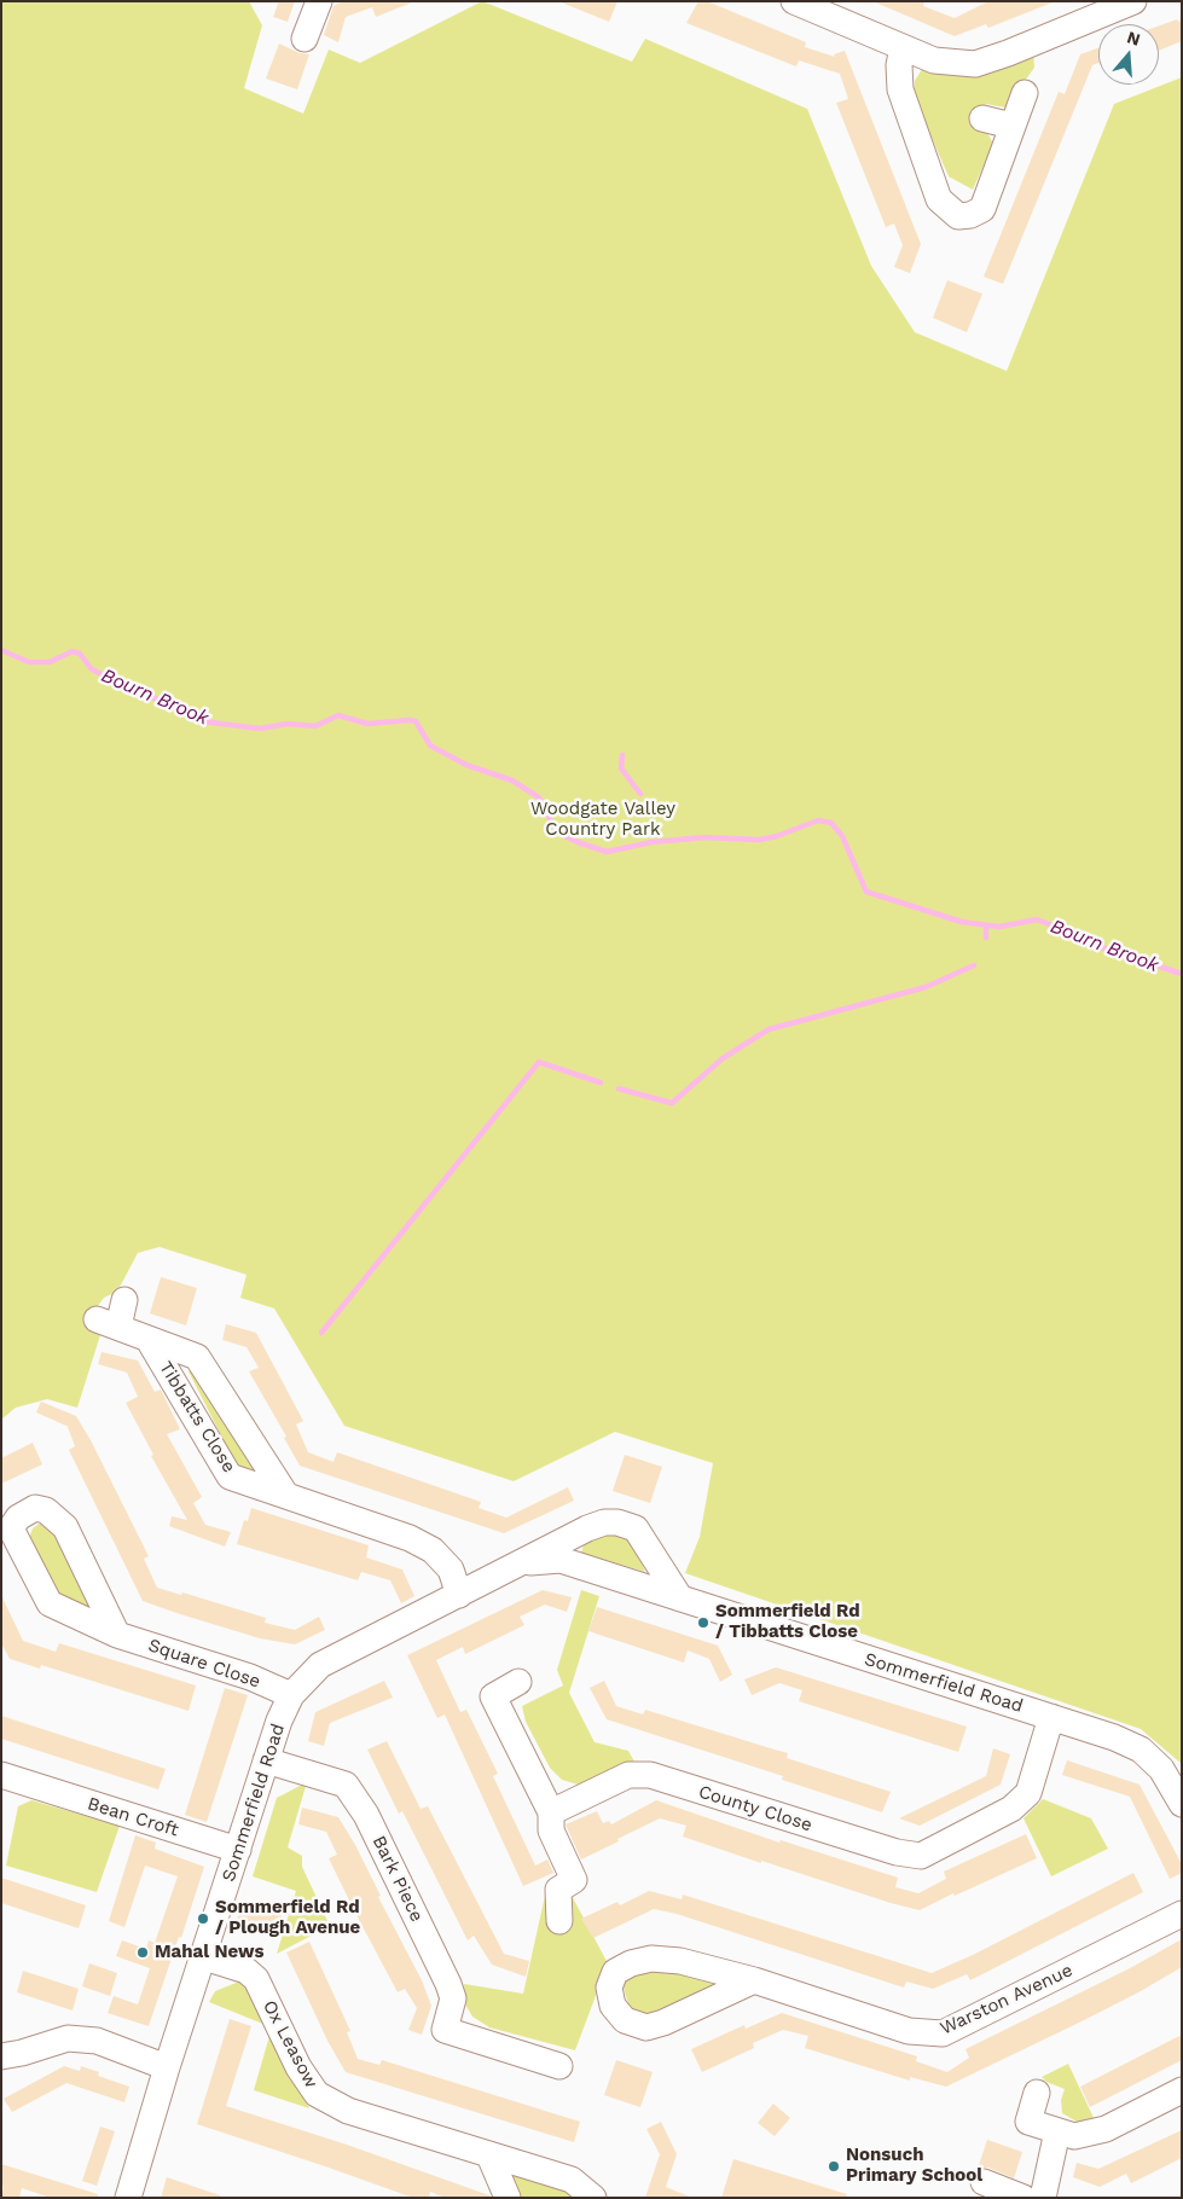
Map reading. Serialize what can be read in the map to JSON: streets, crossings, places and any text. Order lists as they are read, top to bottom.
{
  "streets": {
    "street": [
      "Tibbatts Close",
      "Square Close",
      "Sommerfield Road",
      "County Close",
      "Bean Croft",
      "Bark Piece",
      "Warston Avenue",
      "Ox Leasow"
    ]
  },
  "crossings": [
    ["Tibbatts Close", "Sommerfield Road"],
    ["Square Close", "Sommerfield Road"],
    ["Sommerfield Road", "County Close"],
    ["Sommerfield Road", "Bean Croft"],
    ["Sommerfield Road", "Bark Piece"],
    ["Sommerfield Road", "Ox Leasow"]
  ],
  "water": ["Bourn Brook"],
  "parks": ["Woodgate Valley Country Park"],
  "places": [
    "Sommerfield Rd / Tibbatts Close",
    "Sommerfield Rd / Plough Avenue",
    "Mahal News",
    "Nonsuch Primary School"
  ],
  "north": "top"
}
